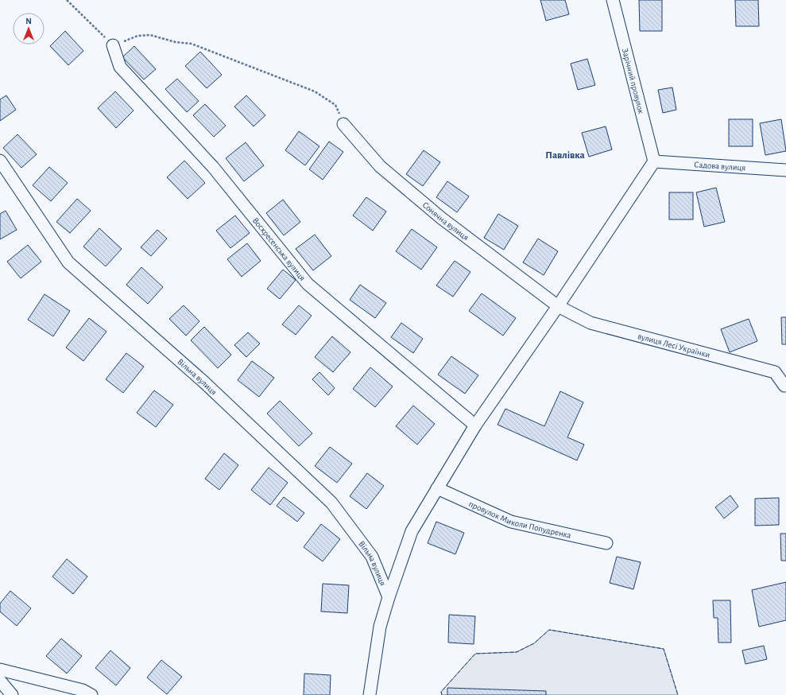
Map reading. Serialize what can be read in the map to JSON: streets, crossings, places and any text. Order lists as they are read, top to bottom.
{
  "streets": {
    "street": [
      "Зарічний провулок",
      "Садова вулиця",
      "Сонячна вулиця",
      "Воскресенська вулиця",
      "вулиця Лесі Українки",
      "Вільна вулиця",
      "провулок Миколи Попудренка"
    ]
  },
  "crossings": [
    ["Зарічний провулок", "Садова вулиця"],
    ["Сонячна вулиця", "вулиця Лесі Українки"]
  ],
  "districts": ["Павлівка"],
  "north": "top"
}
